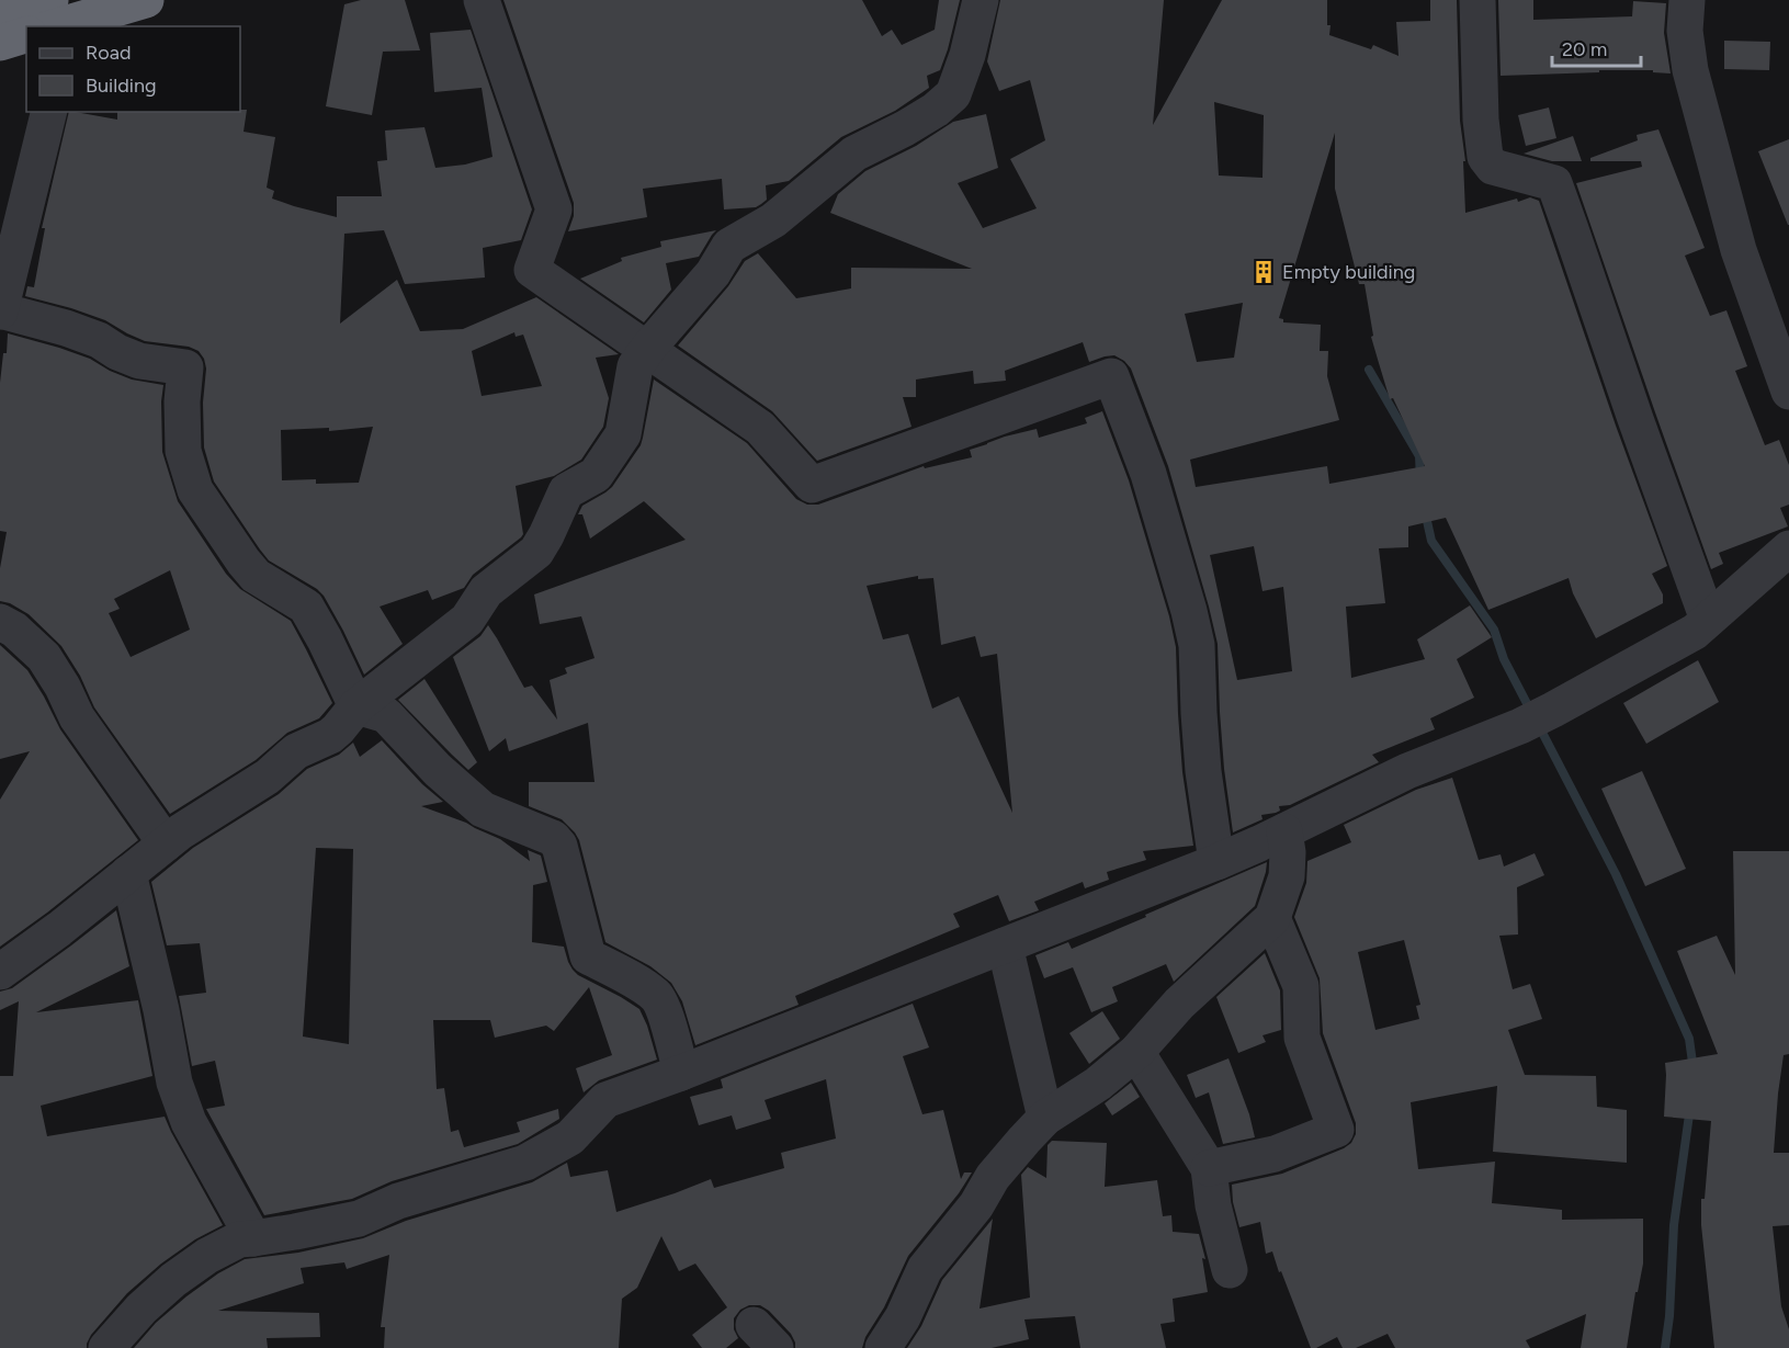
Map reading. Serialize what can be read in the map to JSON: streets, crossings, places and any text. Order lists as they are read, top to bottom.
{
  "places": {
    "building": ["Empty building"]
  },
  "legend": ["Road", "Building"],
  "scale_bar": "20 m"
}
